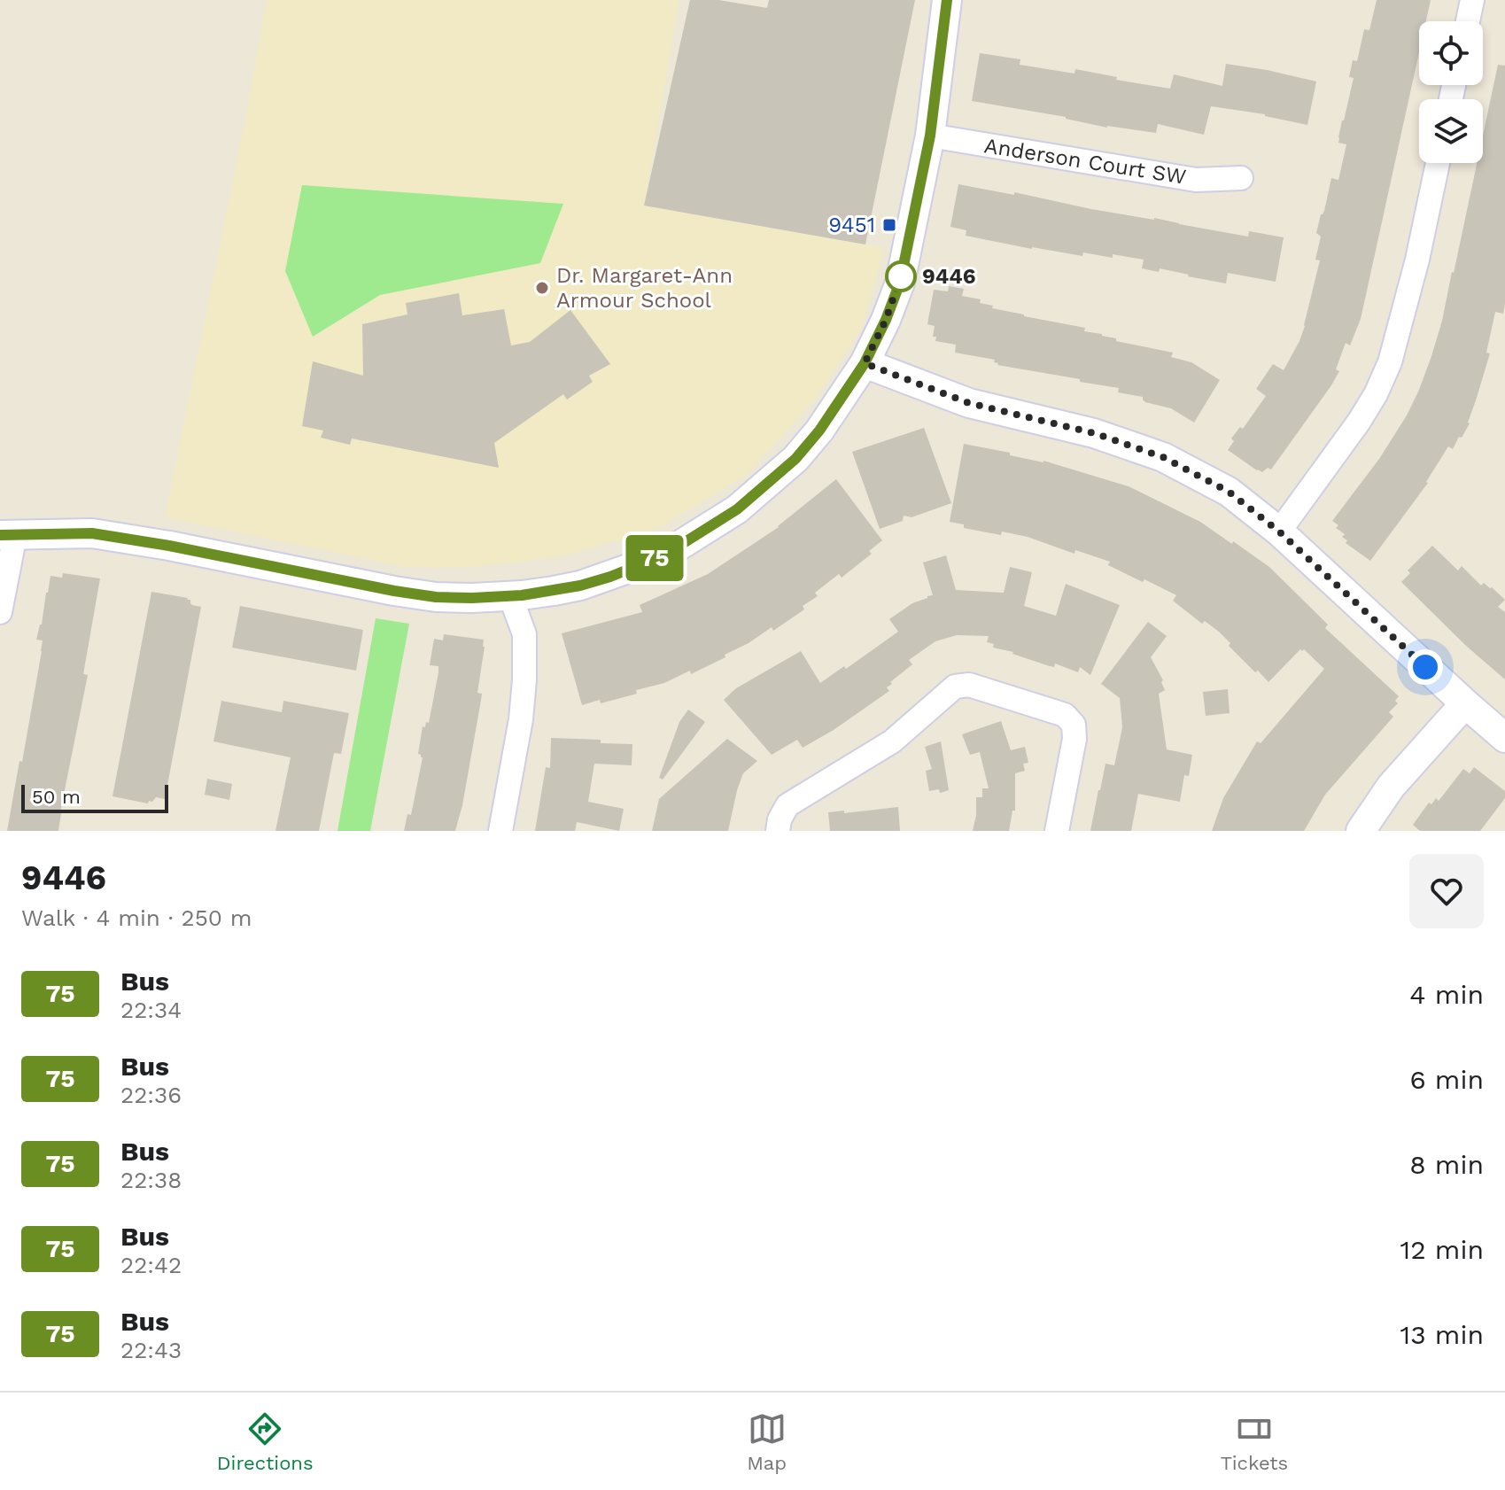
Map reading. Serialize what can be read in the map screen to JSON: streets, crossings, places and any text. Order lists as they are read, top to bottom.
{
  "streets": {
    "street": ["Anderson Court SW"]
  },
  "places": {
    "transit": ["9451"],
    "other": ["9446", "Dr. Margaret-Ann Armour School"]
  },
  "lines": ["bus line 75"],
  "scale_bar": "50 m",
  "page": {
    "on_map": "75",
    "scale": "50 m",
    "heading": ["9446", "Walk · 4 min · 250 m"],
    "list": [
      {
        "mark": "75",
        "name": "Bus",
        "note": "22:34",
        "value": "4 min"
      },
      {
        "mark": "75",
        "name": "Bus",
        "note": "22:36",
        "value": "6 min"
      },
      {
        "mark": "75",
        "name": "Bus",
        "note": "22:38",
        "value": "8 min"
      },
      {
        "mark": "75",
        "name": "Bus",
        "note": "22:42",
        "value": "12 min"
      },
      {
        "mark": "75",
        "name": "Bus",
        "note": "22:43",
        "value": "13 min"
      }
    ],
    "tabs": ["Directions", "Map", "Tickets"]
  }
}
